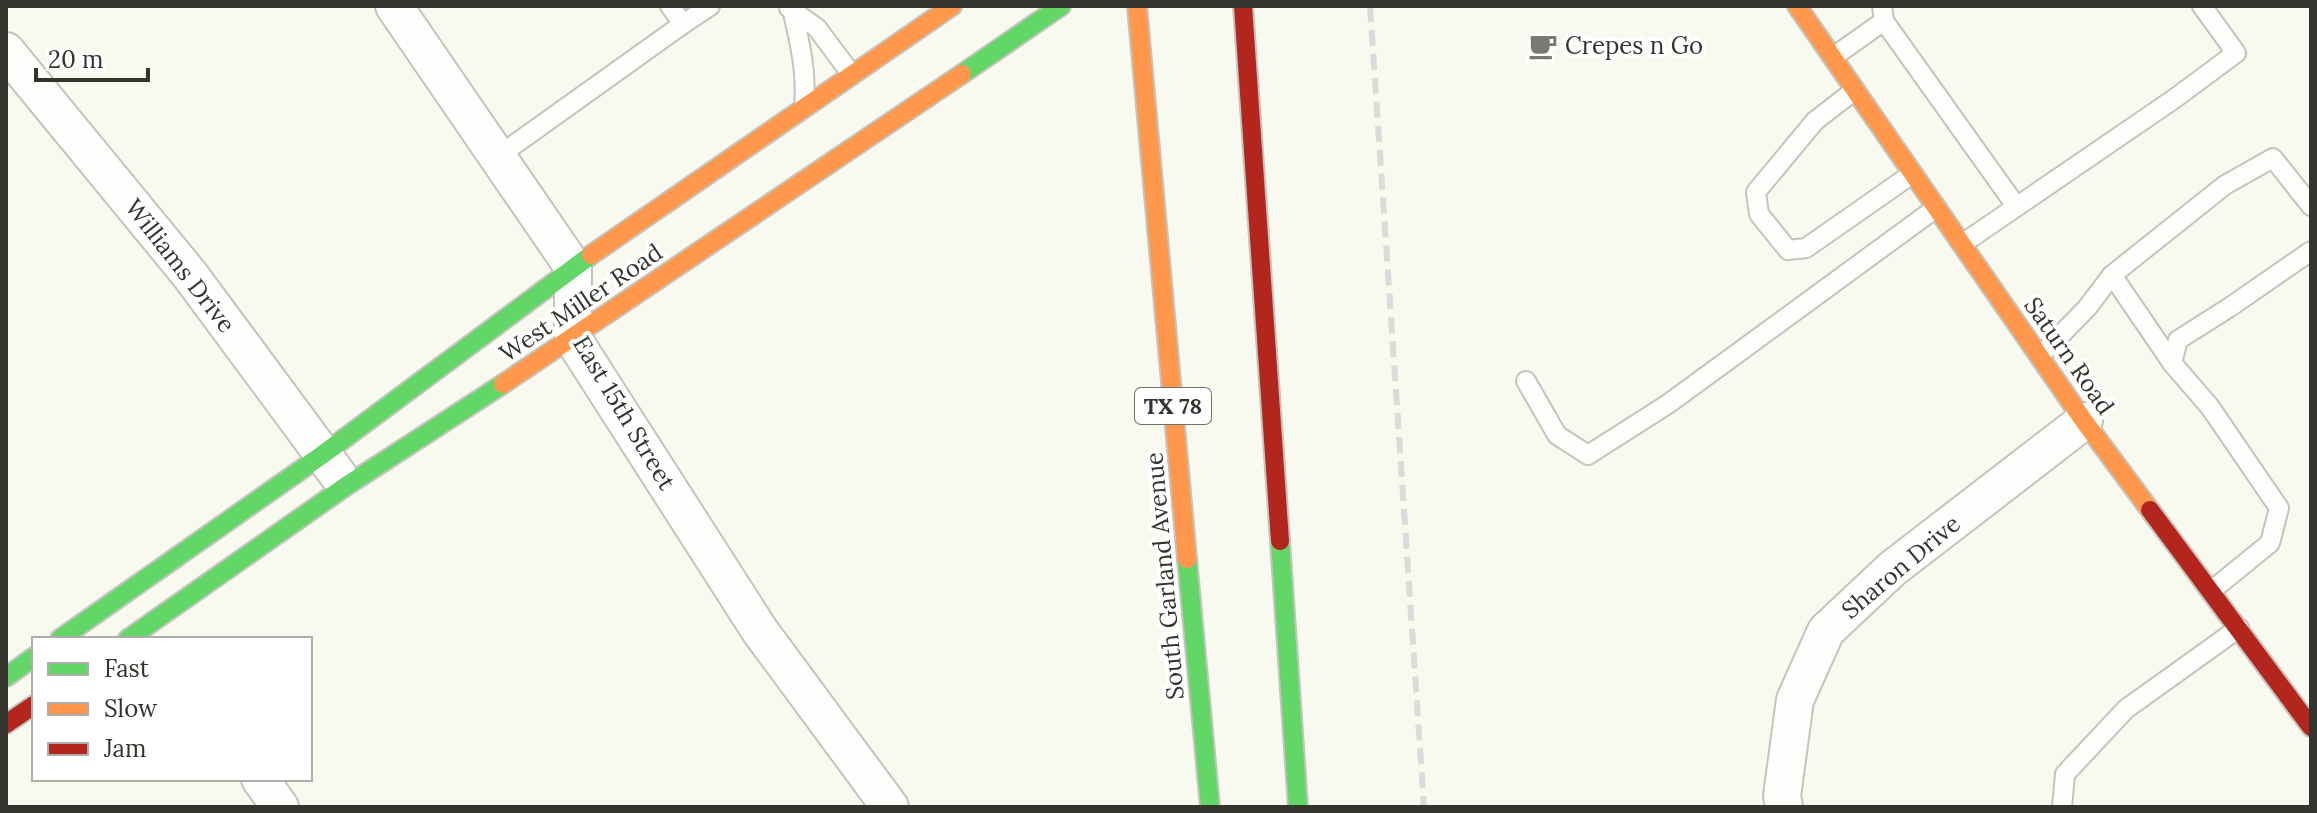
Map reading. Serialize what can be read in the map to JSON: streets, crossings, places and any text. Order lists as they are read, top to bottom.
{
  "streets": {
    "main road": [
      "West Miller Road",
      "Saturn Road",
      "TX 78",
      "South Garland Avenue"
    ],
    "street": ["Williams Drive", "East 15th Street", "Sharon Drive"]
  },
  "crossings": [
    ["Williams Drive", "West Miller Road"],
    ["West Miller Road", "East 15th Street"],
    ["Saturn Road", "Sharon Drive"]
  ],
  "places": {
    "cafe": ["Crepes n Go"]
  },
  "legend": ["Fast", "Slow", "Jam"],
  "scale_bar": "20 m"
}
